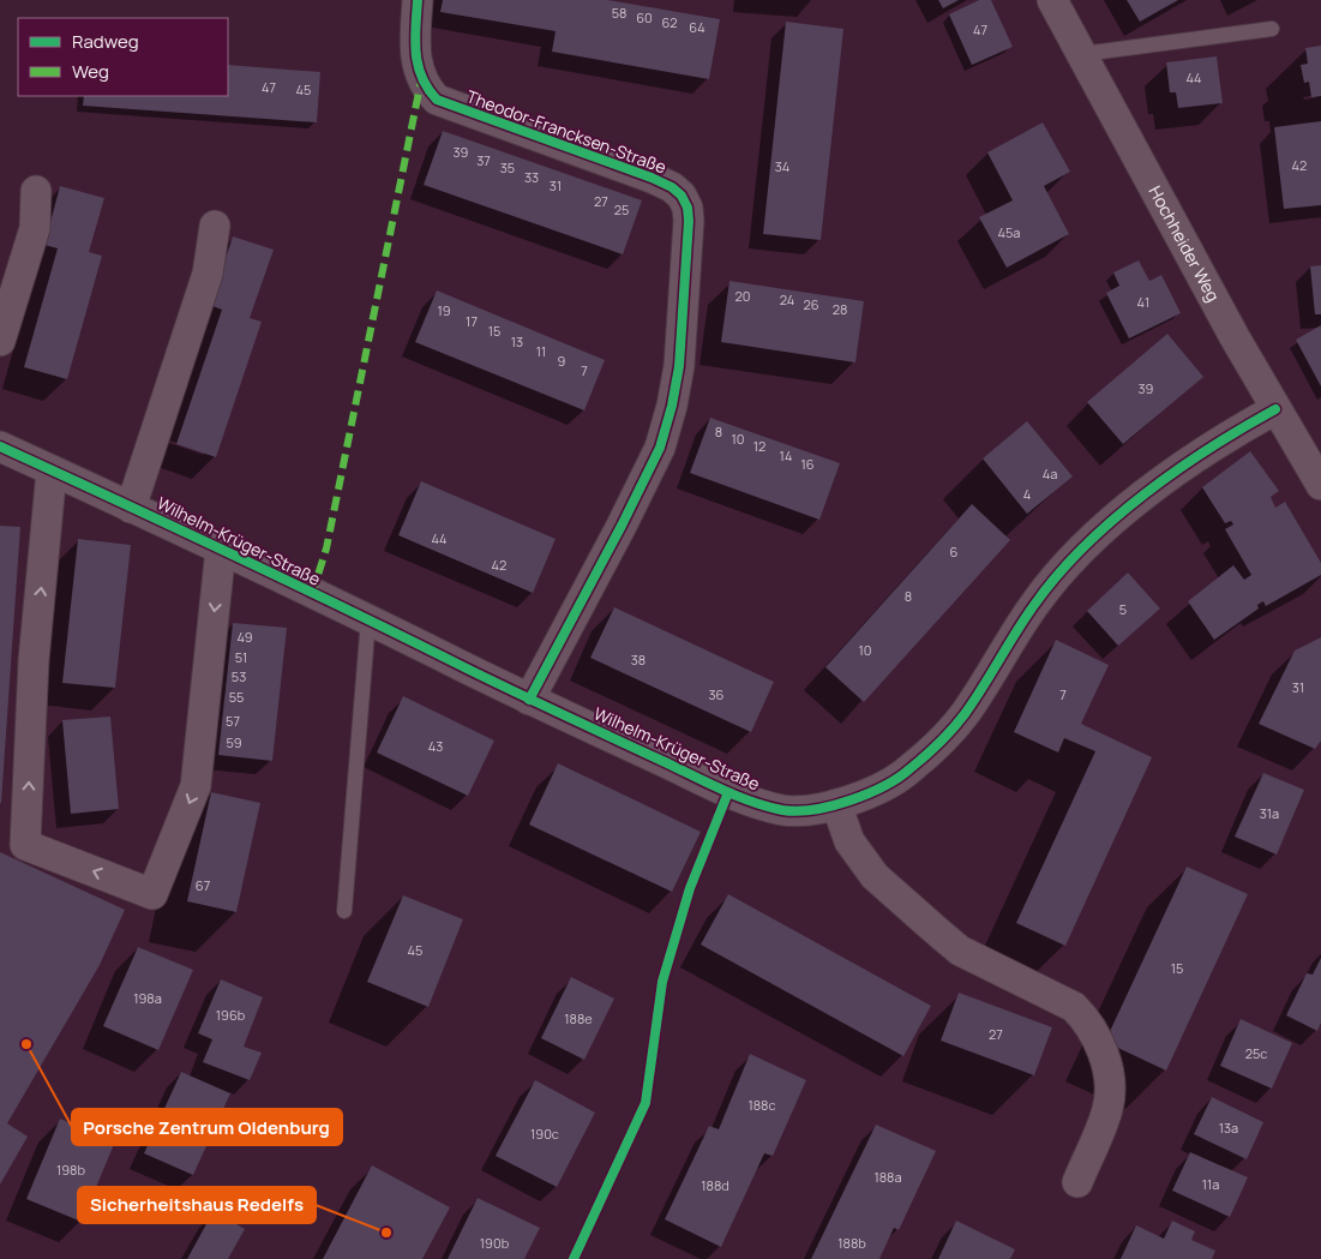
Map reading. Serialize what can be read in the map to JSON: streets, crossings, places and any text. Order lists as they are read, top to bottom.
{
  "streets": {
    "street": ["Theodor-Francksen-Straße", "Hochheider Weg", "Wilhelm-Krüger-Straße"]
  },
  "crossings": [
    ["Theodor-Francksen-Straße", "Wilhelm-Krüger-Straße"],
    ["Hochheider Weg", "Wilhelm-Krüger-Straße"]
  ],
  "places": ["Porsche Zentrum Oldenburg", "Sicherheitshaus Redelfs"],
  "house_numbers": [
    "58",
    "60",
    "62",
    "64",
    "47",
    "44",
    "47",
    "45",
    "39",
    "37",
    "42",
    "34",
    "35",
    "33",
    "31",
    "27",
    "25",
    "45a",
    "20",
    "24",
    "41",
    "26",
    "28",
    "19",
    "17",
    "15",
    "13",
    "11",
    "9",
    "7",
    "39",
    "8",
    "10",
    "12",
    "14",
    "16",
    "4a",
    "4",
    "44",
    "6",
    "42",
    "8",
    "5",
    "49",
    "10",
    "51",
    "38",
    "53",
    "31",
    "36",
    "7",
    "55",
    "57",
    "59",
    "43",
    "31a",
    "67",
    "45",
    "15",
    "198a",
    "196b",
    "188e",
    "27",
    "25c",
    "188c",
    "13a",
    "190c",
    "198b",
    "188a",
    "11a",
    "188d",
    "190b",
    "188b"
  ],
  "legend": ["Radweg", "Weg"]
}
